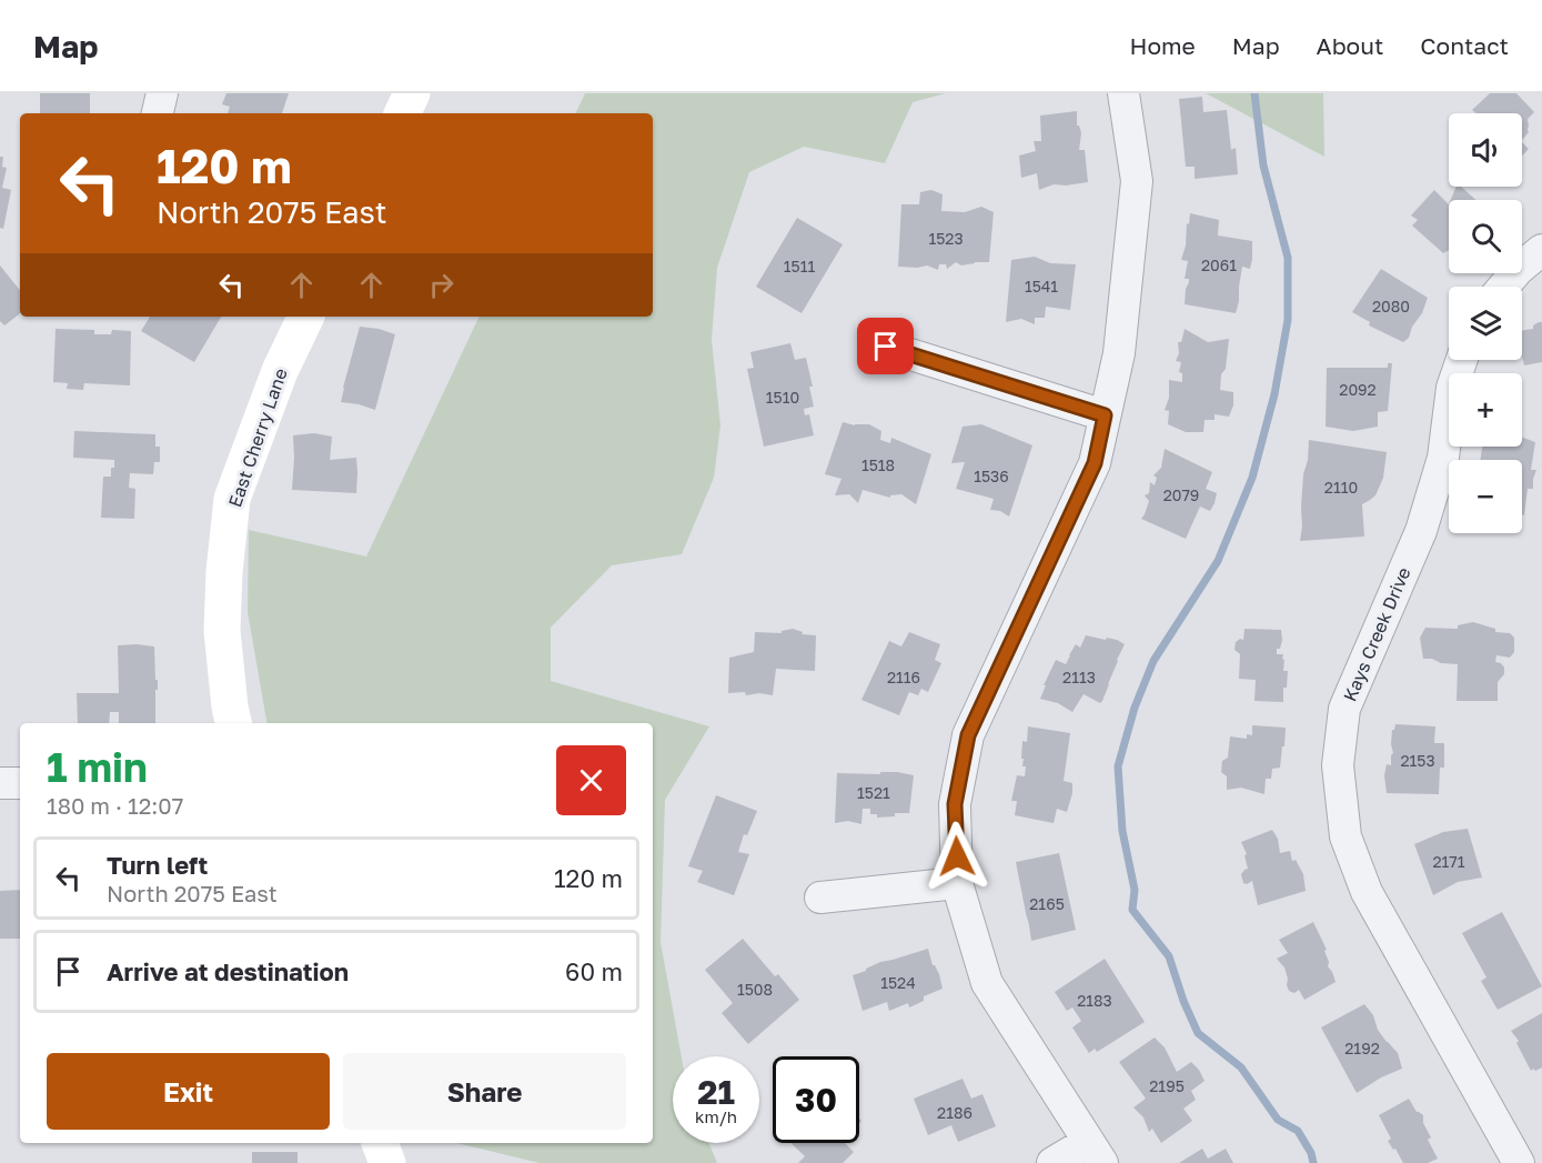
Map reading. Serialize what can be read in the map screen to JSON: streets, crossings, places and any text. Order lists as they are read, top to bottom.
{
  "streets": {
    "street": ["East Cherry Lane", "Kays Creek Drive"]
  },
  "house_numbers": [
    "1523",
    "2061",
    "1511",
    "1541",
    "2080",
    "2092",
    "1510",
    "1518",
    "1536",
    "2110",
    "2079",
    "2116",
    "2113",
    "2153",
    "1521",
    "2171",
    "2165",
    "1524",
    "1508",
    "2183",
    "2192",
    "2195",
    "2186"
  ],
  "page": {
    "header": "Map",
    "nav": [
      "Home",
      "Map",
      "About",
      "Contact"
    ],
    "map_buttons": ["+", "−"],
    "turn": ["120 m", "North 2075 East"],
    "heading": ["1 min", "180 m · 12:07"],
    "list": [
      {
        "name": "Turn left",
        "note": "North 2075 East",
        "value": "120 m"
      },
      {
        "name": "Arrive at destination",
        "value": "60 m"
      }
    ],
    "buttons": ["Exit", "Share"],
    "speed": "21 km/h",
    "limit": "30"
  }
}
